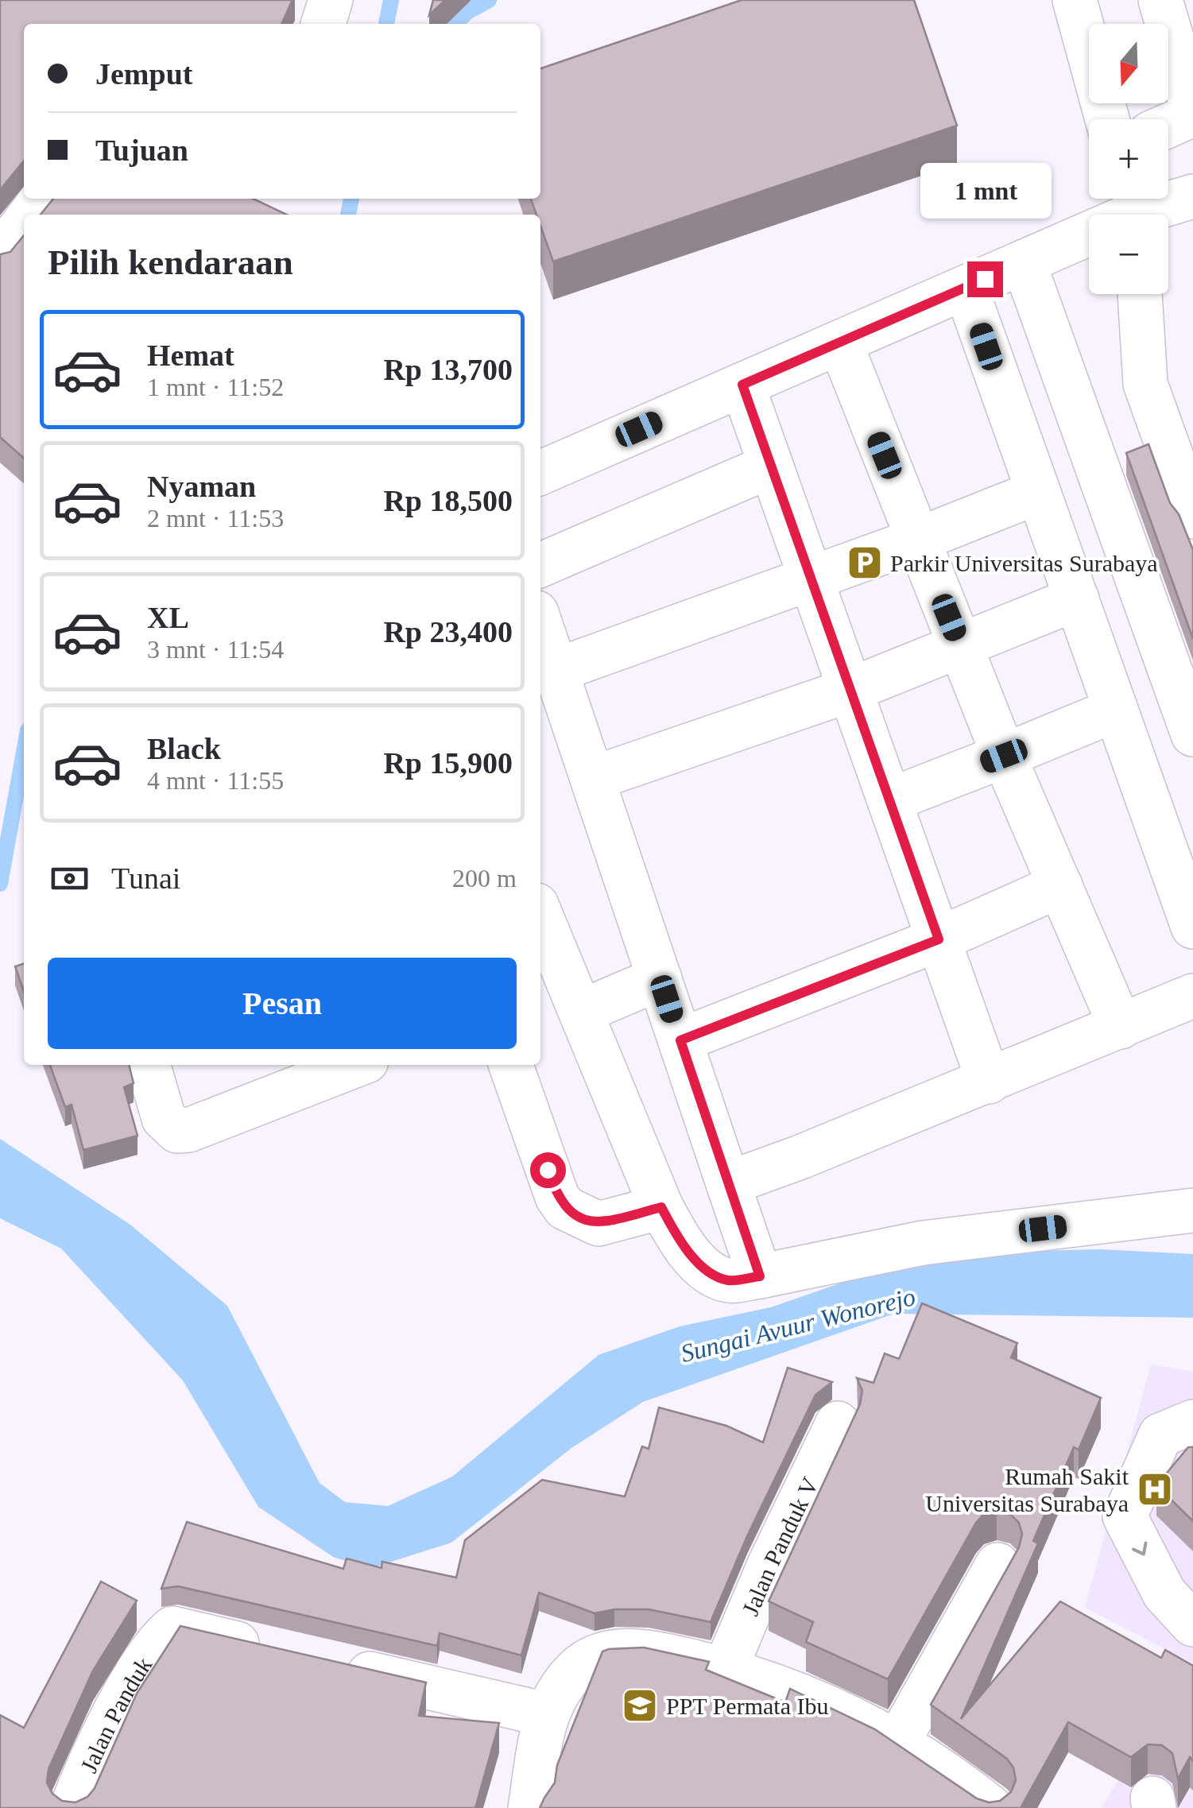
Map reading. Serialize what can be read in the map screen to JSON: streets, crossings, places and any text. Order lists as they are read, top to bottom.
{
  "streets": {
    "street": ["Jalan Panduk V", "Jalan Panduk"]
  },
  "water": ["Sungai Avuur Wonorejo"],
  "places": {
    "parking": ["Parkir Universitas Surabaya"],
    "hospital": ["Rumah Sakit Universitas Surabaya"],
    "school or university": ["PPT Permata Ibu"]
  },
  "north": "bottom",
  "page": {
    "map_buttons": ["+", "−"],
    "banner": ["Jemput", "Tujuan"],
    "bubble": "1 mnt",
    "heading": "Pilih kendaraan",
    "list": [
      {
        "name": "Hemat",
        "note": "1 mnt · 11:52",
        "value": "Rp 13,700"
      },
      {
        "name": "Nyaman",
        "note": "2 mnt · 11:53",
        "value": "Rp 18,500"
      },
      {
        "name": "XL",
        "note": "3 mnt · 11:54",
        "value": "Rp 23,400"
      },
      {
        "name": "Black",
        "note": "4 mnt · 11:55",
        "value": "Rp 15,900"
      }
    ],
    "pay": ["Tunai", "200 m"],
    "buttons": "Pesan"
  }
}
